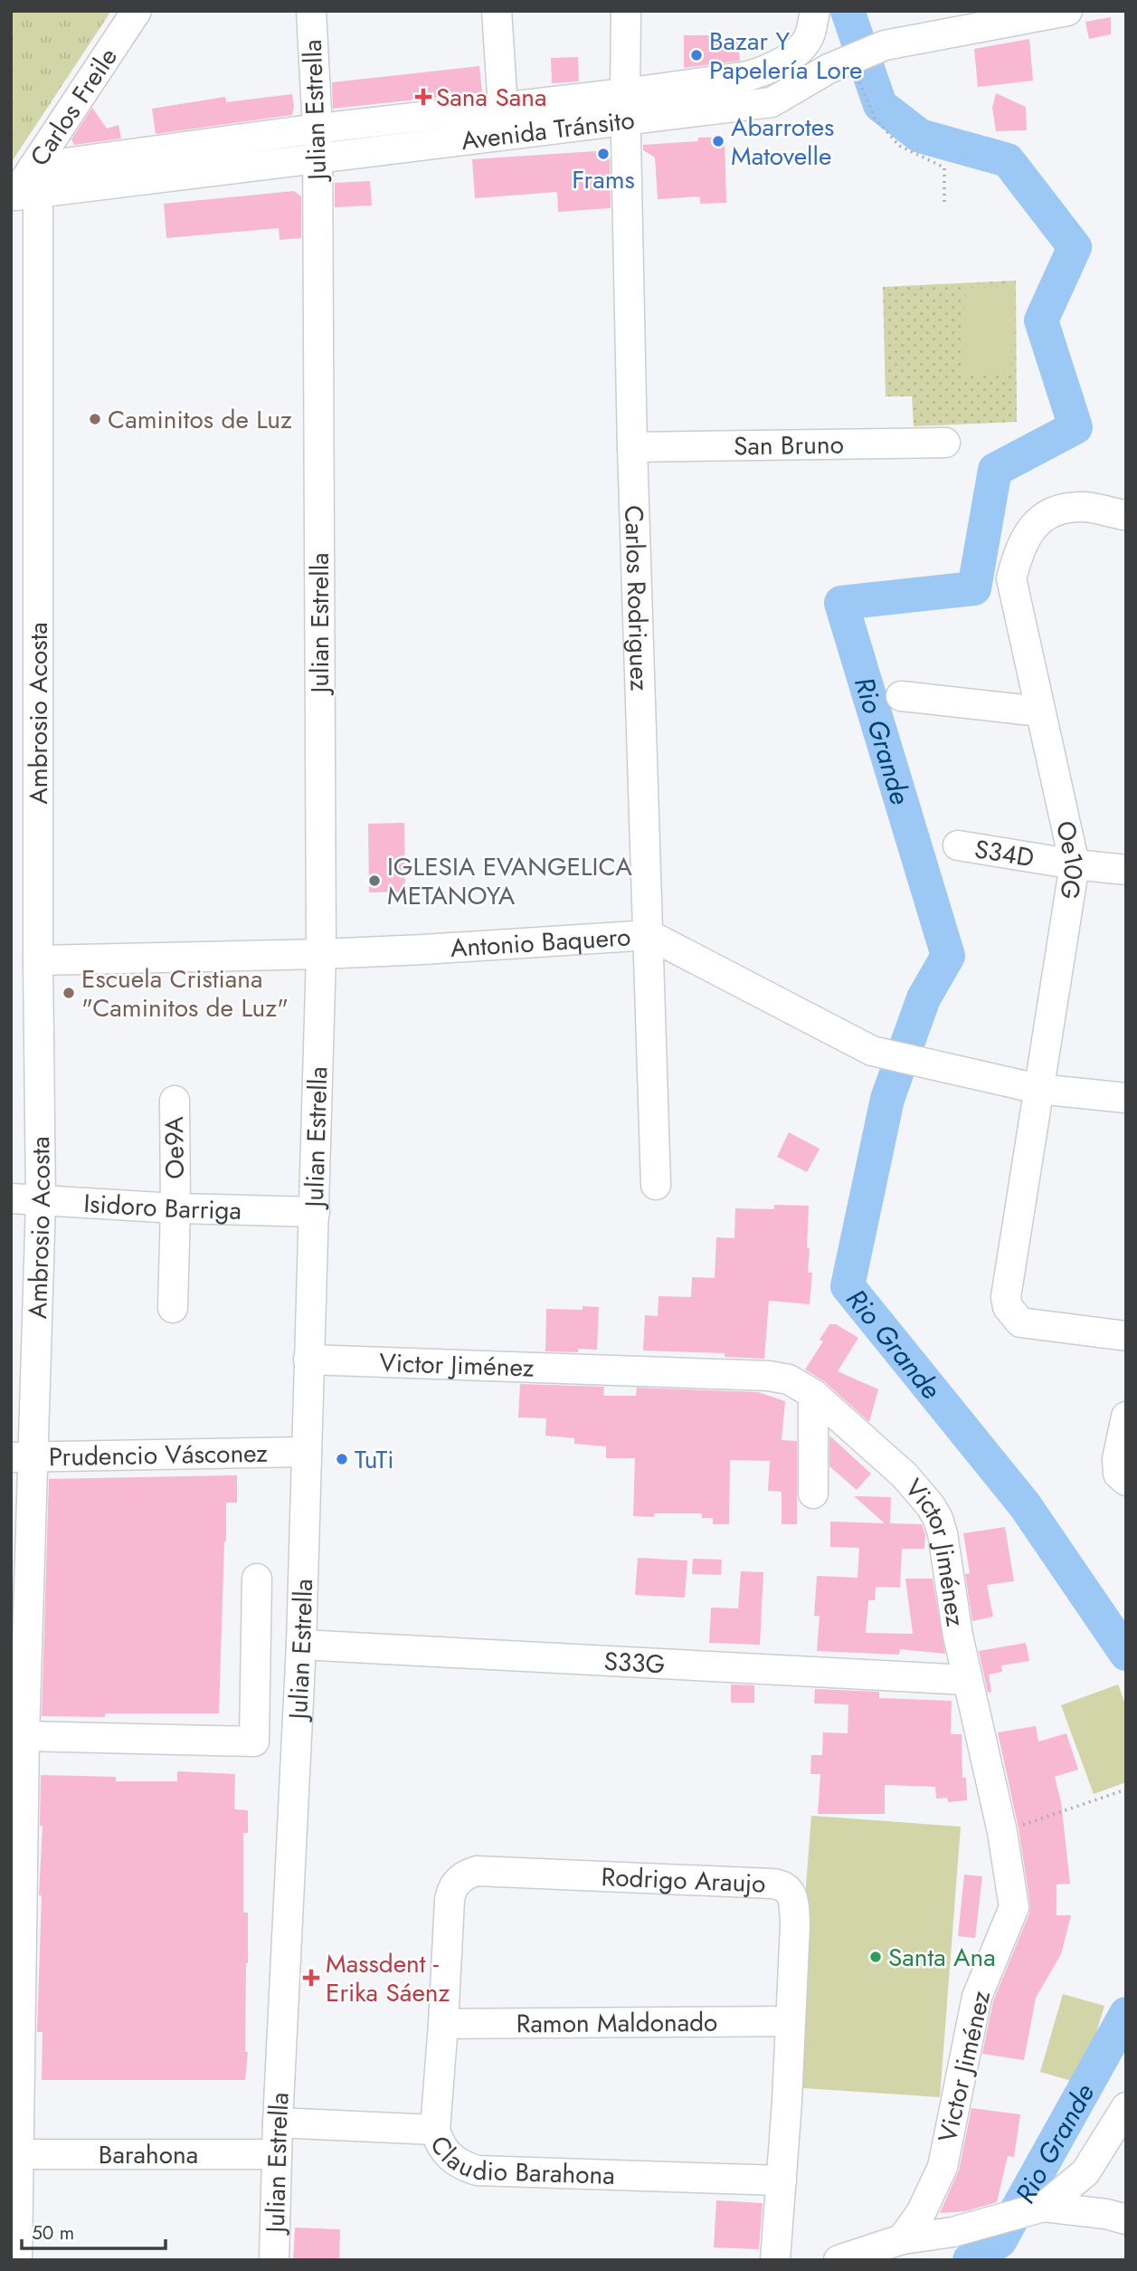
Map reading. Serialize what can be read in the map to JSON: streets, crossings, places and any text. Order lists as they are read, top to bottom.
{
  "streets": {
    "street": [
      "Carlos Freile",
      "Julian Estrella",
      "Avenida Tránsito",
      "San Bruno",
      "Carlos Rodriguez",
      "Ambrosio Acosta",
      "S34D",
      "Oe10G",
      "Antonio Baquero",
      "Oe9A",
      "Isidoro Barriga",
      "Victor Jiménez",
      "Prudencio Vásconez",
      "S33G",
      "Rodrigo Araujo",
      "Ramon Maldonado",
      "Claudio Barahona",
      "Barahona"
    ]
  },
  "crossings": [
    ["Carlos Freile", "Avenida Tránsito"],
    ["Carlos Freile", "Ambrosio Acosta"],
    ["Julian Estrella", "Avenida Tránsito"],
    ["Julian Estrella", "Antonio Baquero"],
    ["Julian Estrella", "Isidoro Barriga"],
    ["Julian Estrella", "Victor Jiménez"],
    ["Julian Estrella", "Prudencio Vásconez"],
    ["Julian Estrella", "S33G"],
    ["Julian Estrella", "Claudio Barahona"],
    ["Julian Estrella", "Barahona"],
    ["Avenida Tránsito", "Carlos Rodriguez"],
    ["Avenida Tránsito", "Ambrosio Acosta"],
    ["San Bruno", "Carlos Rodriguez"],
    ["Carlos Rodriguez", "Antonio Baquero"],
    ["Ambrosio Acosta", "Antonio Baquero"],
    ["Ambrosio Acosta", "Isidoro Barriga"],
    ["Ambrosio Acosta", "Prudencio Vásconez"],
    ["Ambrosio Acosta", "Barahona"],
    ["S34D", "Oe10G"],
    ["Oe10G", "Antonio Baquero"],
    ["Oe9A", "Isidoro Barriga"],
    ["Victor Jiménez", "S33G"],
    ["Rodrigo Araujo", "Ramon Maldonado"],
    ["Rodrigo Araujo", "Claudio Barahona"]
  ],
  "water": ["Rio Grande"],
  "places": {
    "other": [
      "Bazar Y Papelería Lore",
      "Abarrotes Matovelle",
      "Frams",
      "Caminitos de Luz",
      "IGLESIA EVANGELICA METANOYA",
      "Escuela Cristiana \"Caminitos de Luz\"",
      "TuTi",
      "Santa Ana"
    ],
    "health": ["Sana Sana", "Massdent - Erika Sáenz"]
  },
  "scale_bar": "50 m"
}
